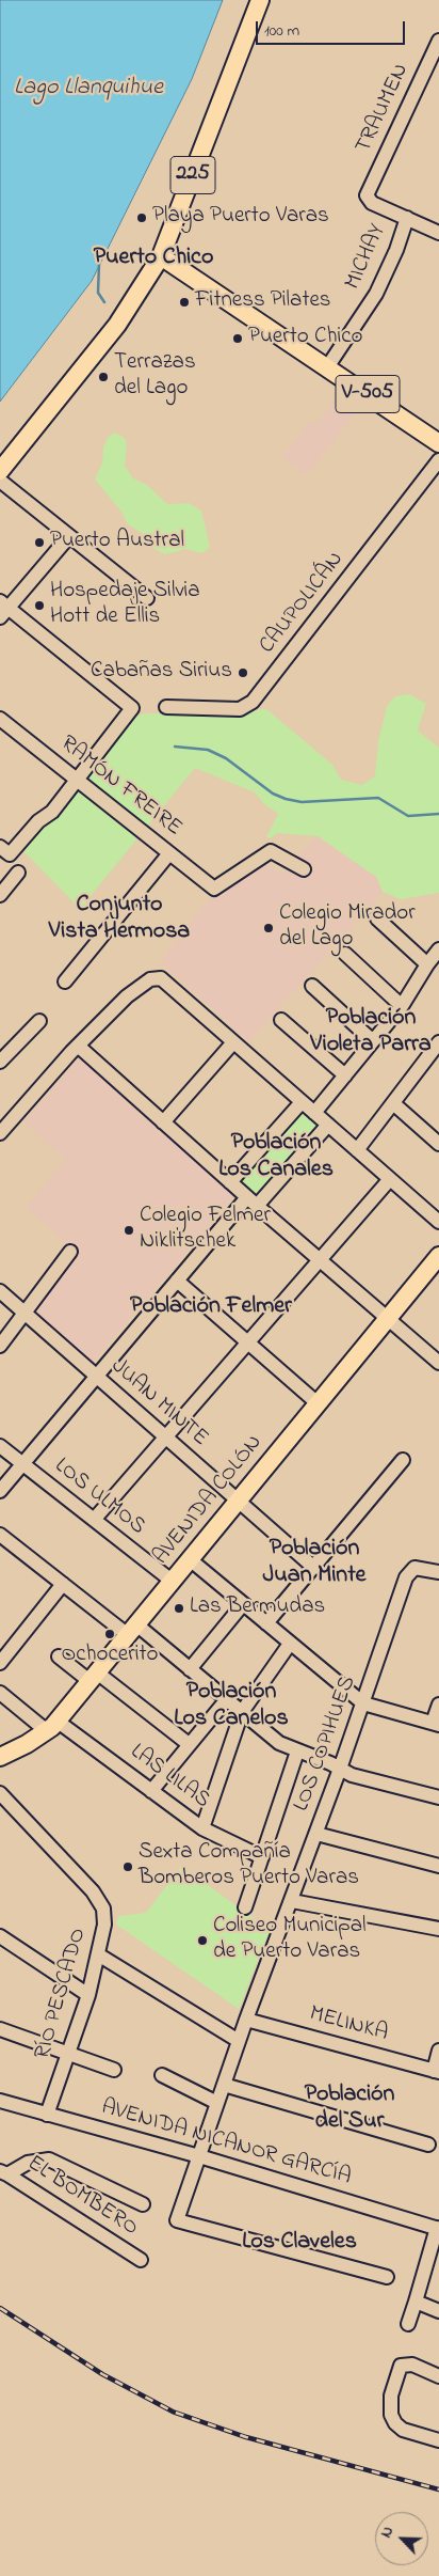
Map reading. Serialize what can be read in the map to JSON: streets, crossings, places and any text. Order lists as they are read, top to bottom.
{
  "streets": {
    "main road": ["225", "V-505", "AVENIDA COLÓN"],
    "street": [
      "TRAUMEN",
      "MICHAY",
      "CAUPOLICÁN",
      "RAMÓN FREIRE",
      "JUAN MINTE",
      "LOS ULMOS",
      "LOS COPIHUES",
      "LAS LILAS",
      "RÍO PESCADO",
      "MELINKA",
      "AVENIDA NICANOR GARCÍA",
      "EL BOMBERO"
    ]
  },
  "crossings": [
    ["TRAUMEN", "MICHAY"],
    ["225", "V-505"],
    ["MICHAY", "V-505"],
    ["JUAN MINTE", "AVENIDA COLÓN"],
    ["LOS ULMOS", "AVENIDA COLÓN"],
    ["AVENIDA COLÓN", "LAS LILAS"],
    ["LOS COPIHUES", "MELINKA"],
    ["LOS COPIHUES", "AVENIDA NICANOR GARCÍA"],
    ["RÍO PESCADO", "AVENIDA NICANOR GARCÍA"]
  ],
  "districts": [
    "Puerto Chico",
    "Conjunto Vista Hermosa",
    "Población Violeta Parra",
    "Población Los Canales",
    "Población Felmer",
    "Población Juan Minte",
    "Población Los Canelos",
    "Población del Sur",
    "Los Claveles"
  ],
  "water": ["Lago Llanquihue"],
  "places": [
    "Playa Puerto Varas",
    "Fitness Pilates",
    "Puerto Chico",
    "Terrazas del Lago",
    "Puerto Austral",
    "Hospedaje Silvia Hott de Ellis",
    "Cabañas Sirius",
    "Colegio Mirador del Lago",
    "Colegio Felmer Niklitschek",
    "Las Bermudas",
    "Ochocerito",
    "Sexta Compañía Bomberos Puerto Varas",
    "Coliseo Municipal de Puerto Varas"
  ],
  "scale_bar": "100 m",
  "north": "top left"
}
